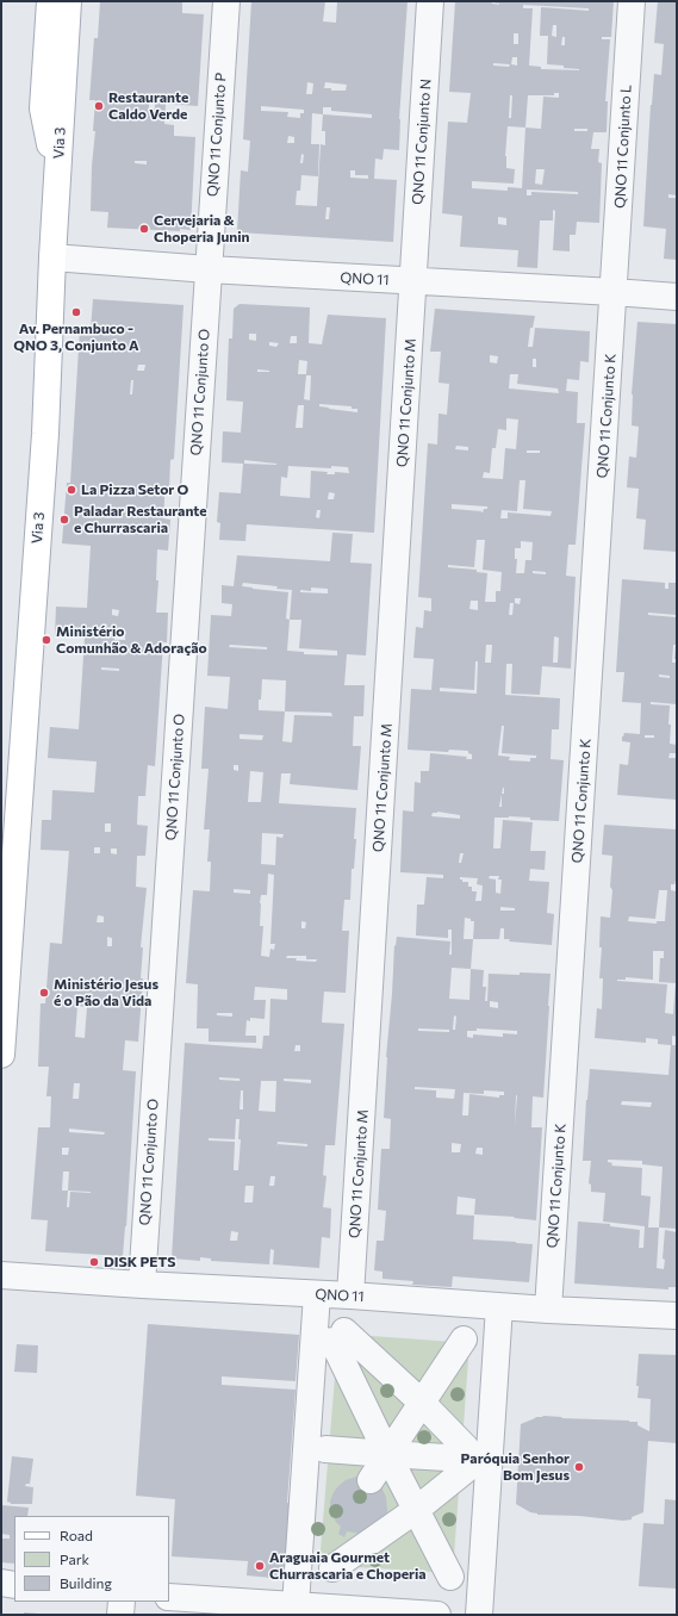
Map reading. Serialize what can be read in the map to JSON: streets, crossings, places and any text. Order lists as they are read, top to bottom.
{
  "streets": {
    "main road": ["Via 3"],
    "street": [
      "QNO 11 Conjunto P",
      "QNO 11 Conjunto N",
      "QNO 11 Conjunto L",
      "QNO 11",
      "QNO 11 Conjunto O",
      "QNO 11 Conjunto M",
      "QNO 11 Conjunto K"
    ]
  },
  "crossings": [
    ["QNO 11 Conjunto P", "QNO 11"],
    ["QNO 11 Conjunto P", "QNO 11 Conjunto O"],
    ["QNO 11 Conjunto N", "QNO 11"],
    ["QNO 11 Conjunto N", "QNO 11 Conjunto M"],
    ["Via 3", "QNO 11"],
    ["QNO 11 Conjunto L", "QNO 11"],
    ["QNO 11 Conjunto L", "QNO 11 Conjunto K"],
    ["QNO 11", "QNO 11 Conjunto O"],
    ["QNO 11", "QNO 11 Conjunto M"],
    ["QNO 11", "QNO 11 Conjunto K"]
  ],
  "places": [
    "Restaurante Caldo Verde",
    "Cervejaria & Choperia Junin",
    "Av. Pernambuco - QNO 3, Conjunto A",
    "La Pizza Setor O",
    "Paladar Restaurante e Churrascaria",
    "Ministério Comunhão & Adoração",
    "Ministério Jesus é o Pão da Vida",
    "DISK PETS",
    "Paróquia Senhor Bom Jesus",
    "Araguaia Gourmet Churrascaria e Choperia"
  ],
  "legend": ["Road", "Park", "Building"]
}
